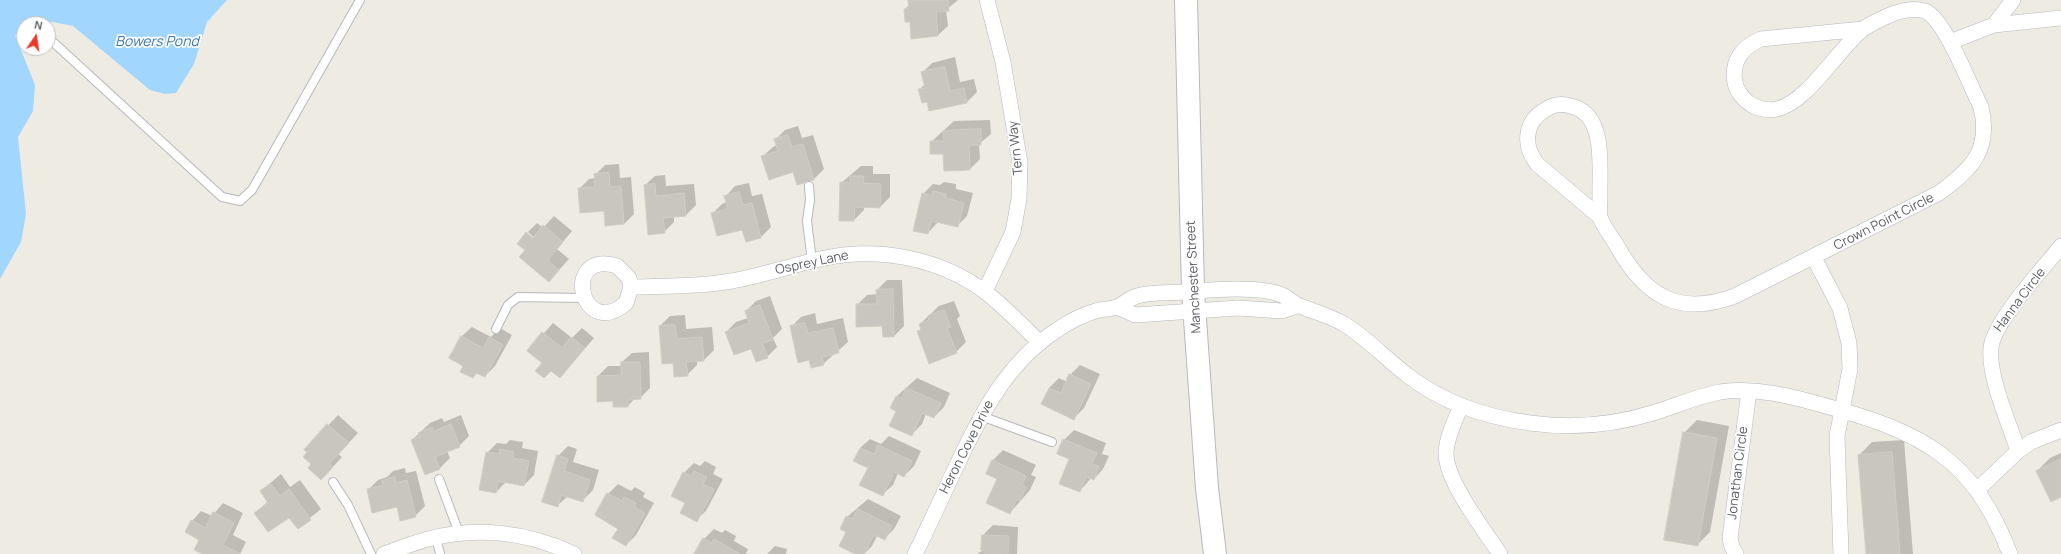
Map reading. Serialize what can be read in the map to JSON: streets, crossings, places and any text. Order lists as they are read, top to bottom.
{
  "streets": {
    "street": [
      "Tern Way",
      "Crown Point Circle",
      "Osprey Lane",
      "Manchester Street",
      "Hanna Circle",
      "Heron Cove Drive",
      "Jonathan Circle"
    ]
  },
  "crossings": [
    ["Tern Way", "Osprey Lane"],
    ["Osprey Lane", "Heron Cove Drive"],
    ["Manchester Street", "Heron Cove Drive"]
  ],
  "water": ["Bowers Pond"],
  "north": "top"
}
